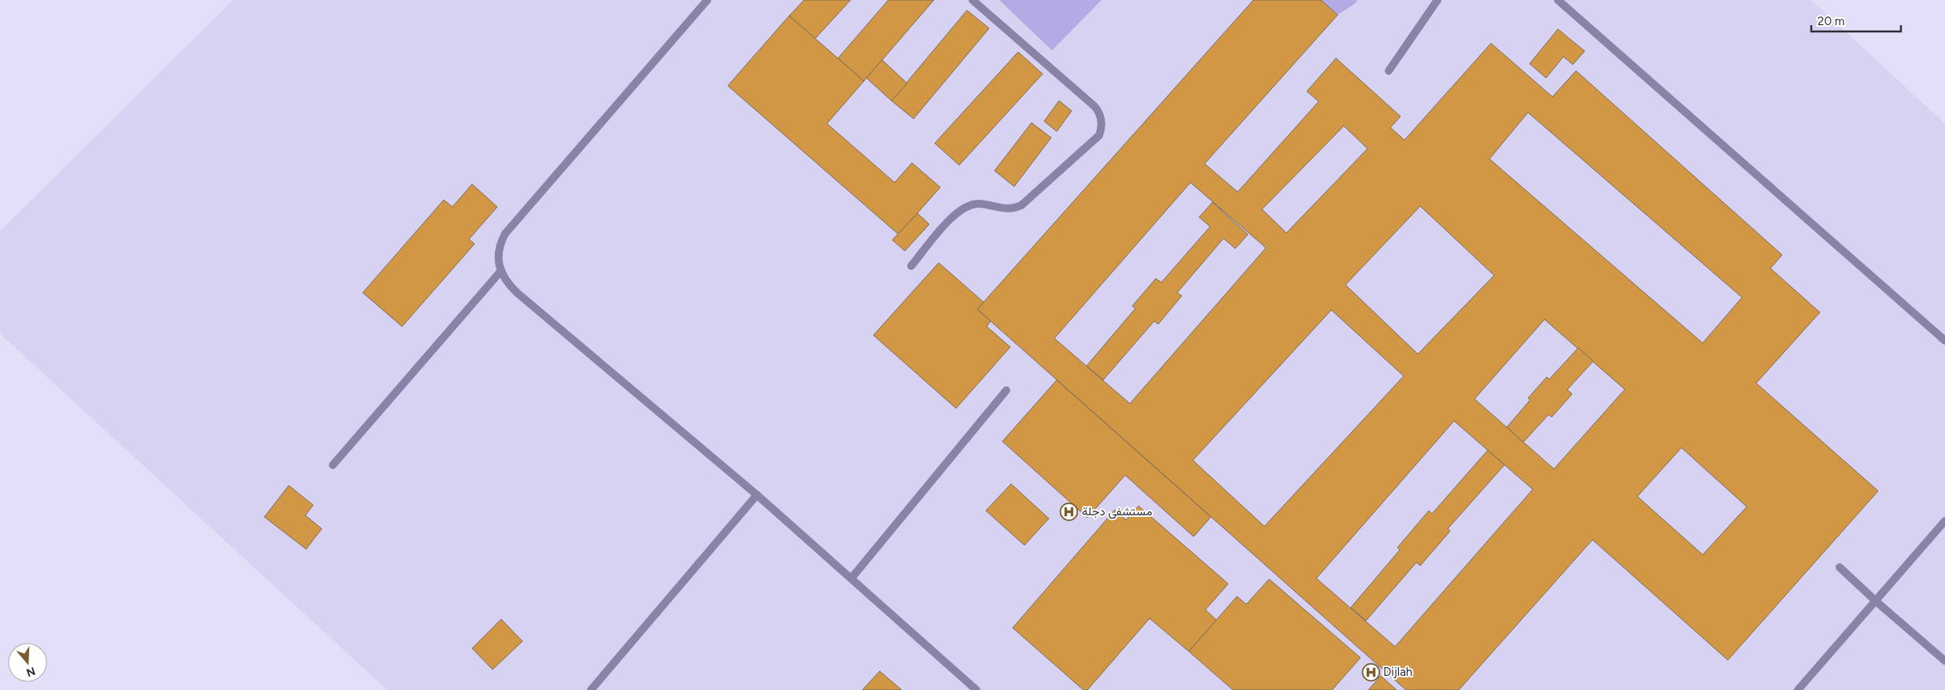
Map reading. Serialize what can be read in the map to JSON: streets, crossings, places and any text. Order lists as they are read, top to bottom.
{
  "places": {
    "hospital": ["مستشفى دجلة", "Dijlah"]
  },
  "scale_bar": "20 m",
  "north": "bottom"
}
